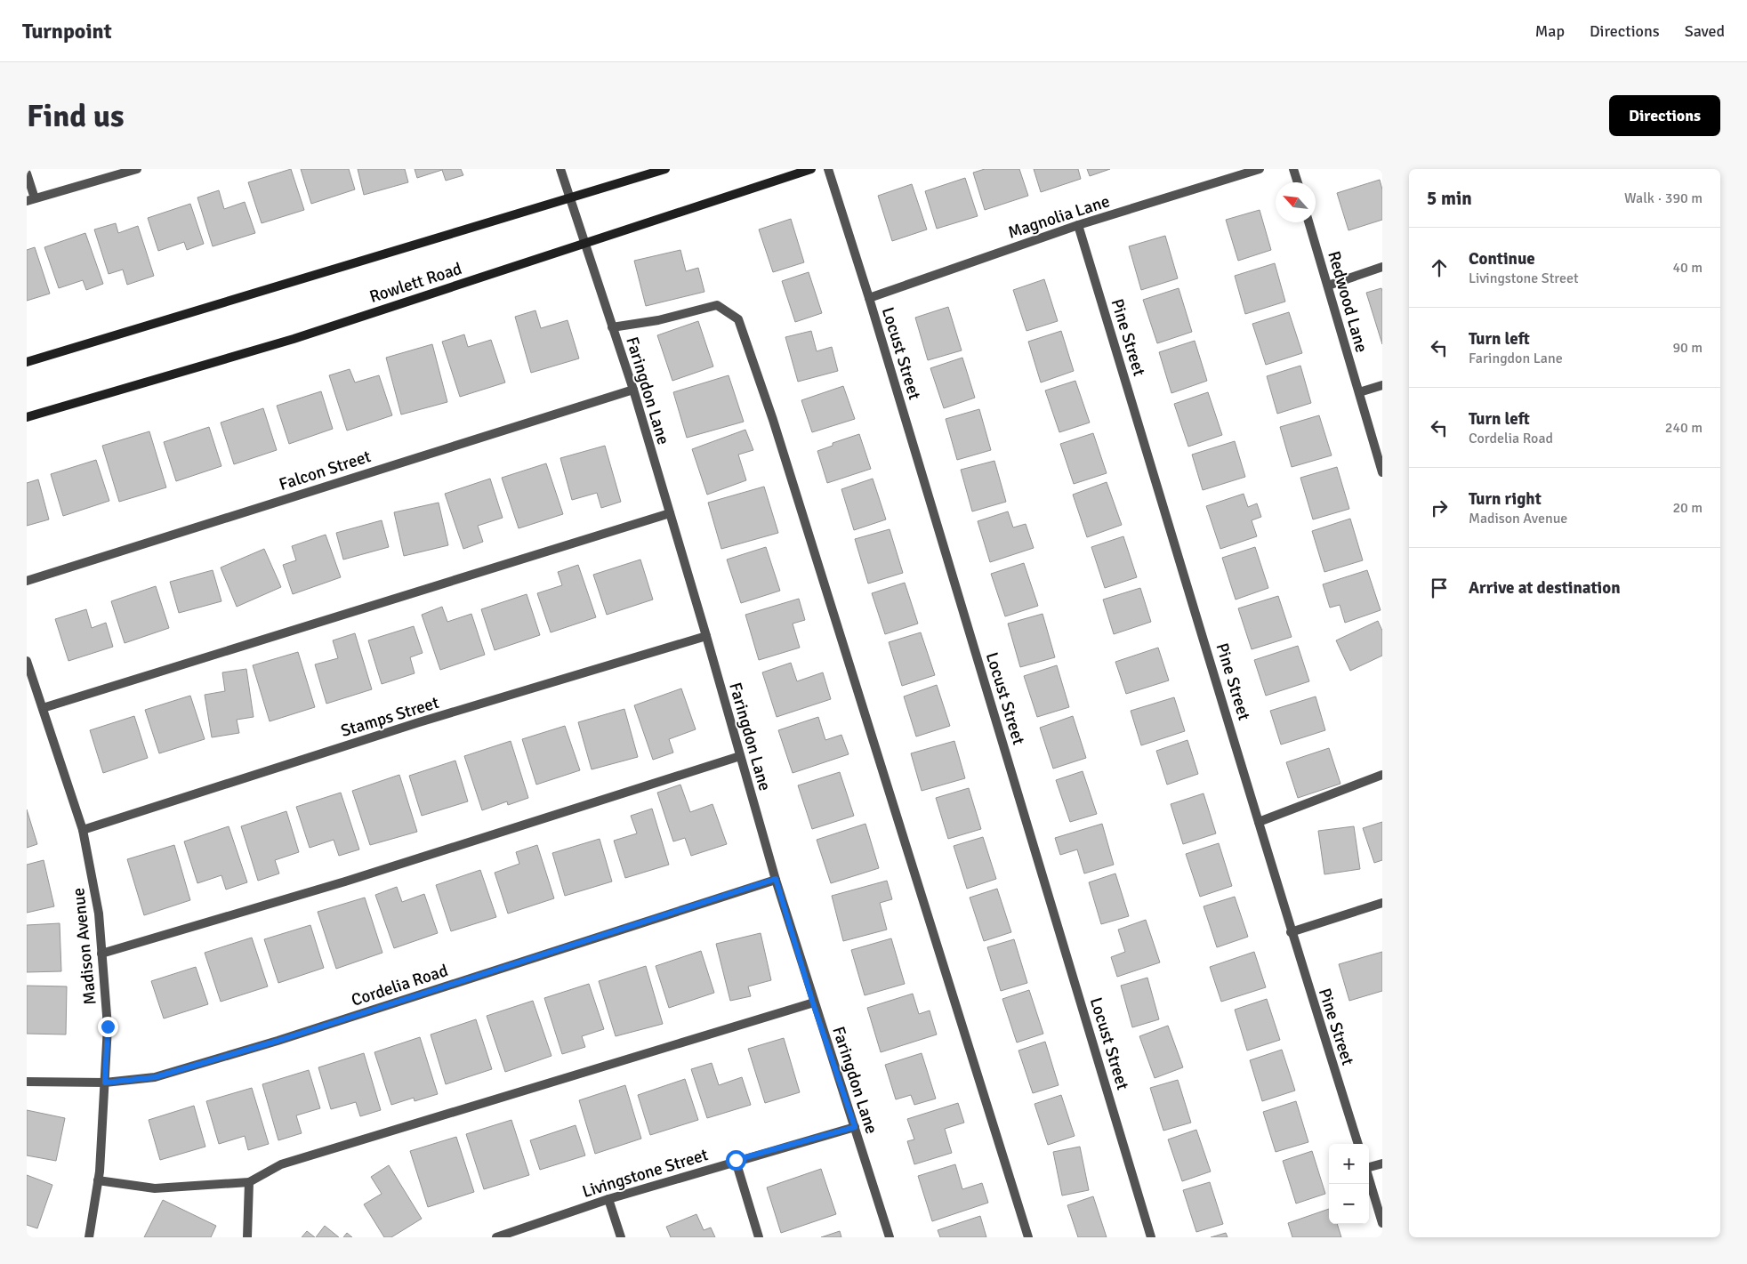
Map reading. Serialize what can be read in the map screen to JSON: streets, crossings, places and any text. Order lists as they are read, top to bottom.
{
  "streets": {
    "main road": ["Rowlett Road"],
    "street": [
      "Magnolia Lane",
      "Redwood Lane",
      "Pine Street",
      "Locust Street",
      "Faringdon Lane",
      "Falcon Street",
      "Stamps Street",
      "Madison Avenue",
      "Cordelia Road",
      "Livingstone Street"
    ]
  },
  "crossings": [
    ["Magnolia Lane", "Pine Street"],
    ["Magnolia Lane", "Locust Street"],
    ["Rowlett Road", "Faringdon Lane"],
    ["Faringdon Lane", "Falcon Street"],
    ["Faringdon Lane", "Stamps Street"],
    ["Faringdon Lane", "Cordelia Road"],
    ["Faringdon Lane", "Livingstone Street"],
    ["Stamps Street", "Madison Avenue"],
    ["Madison Avenue", "Cordelia Road"]
  ],
  "north": "top left",
  "page": {
    "header": "Turnpoint",
    "nav": ["Map", "Directions", "Saved"],
    "buttons": "Directions",
    "title": "Find us",
    "heading": ["5 min", "Walk · 390 m"],
    "list": [
      ["Continue", "Livingstone Street", "40 m"],
      ["Turn left", "Faringdon Lane", "90 m"],
      ["Turn left", "Cordelia Road", "240 m"],
      ["Turn right", "Madison Avenue", "20 m"],
      "Arrive at destination"
    ],
    "map_buttons": ["+", "−"]
  }
}
